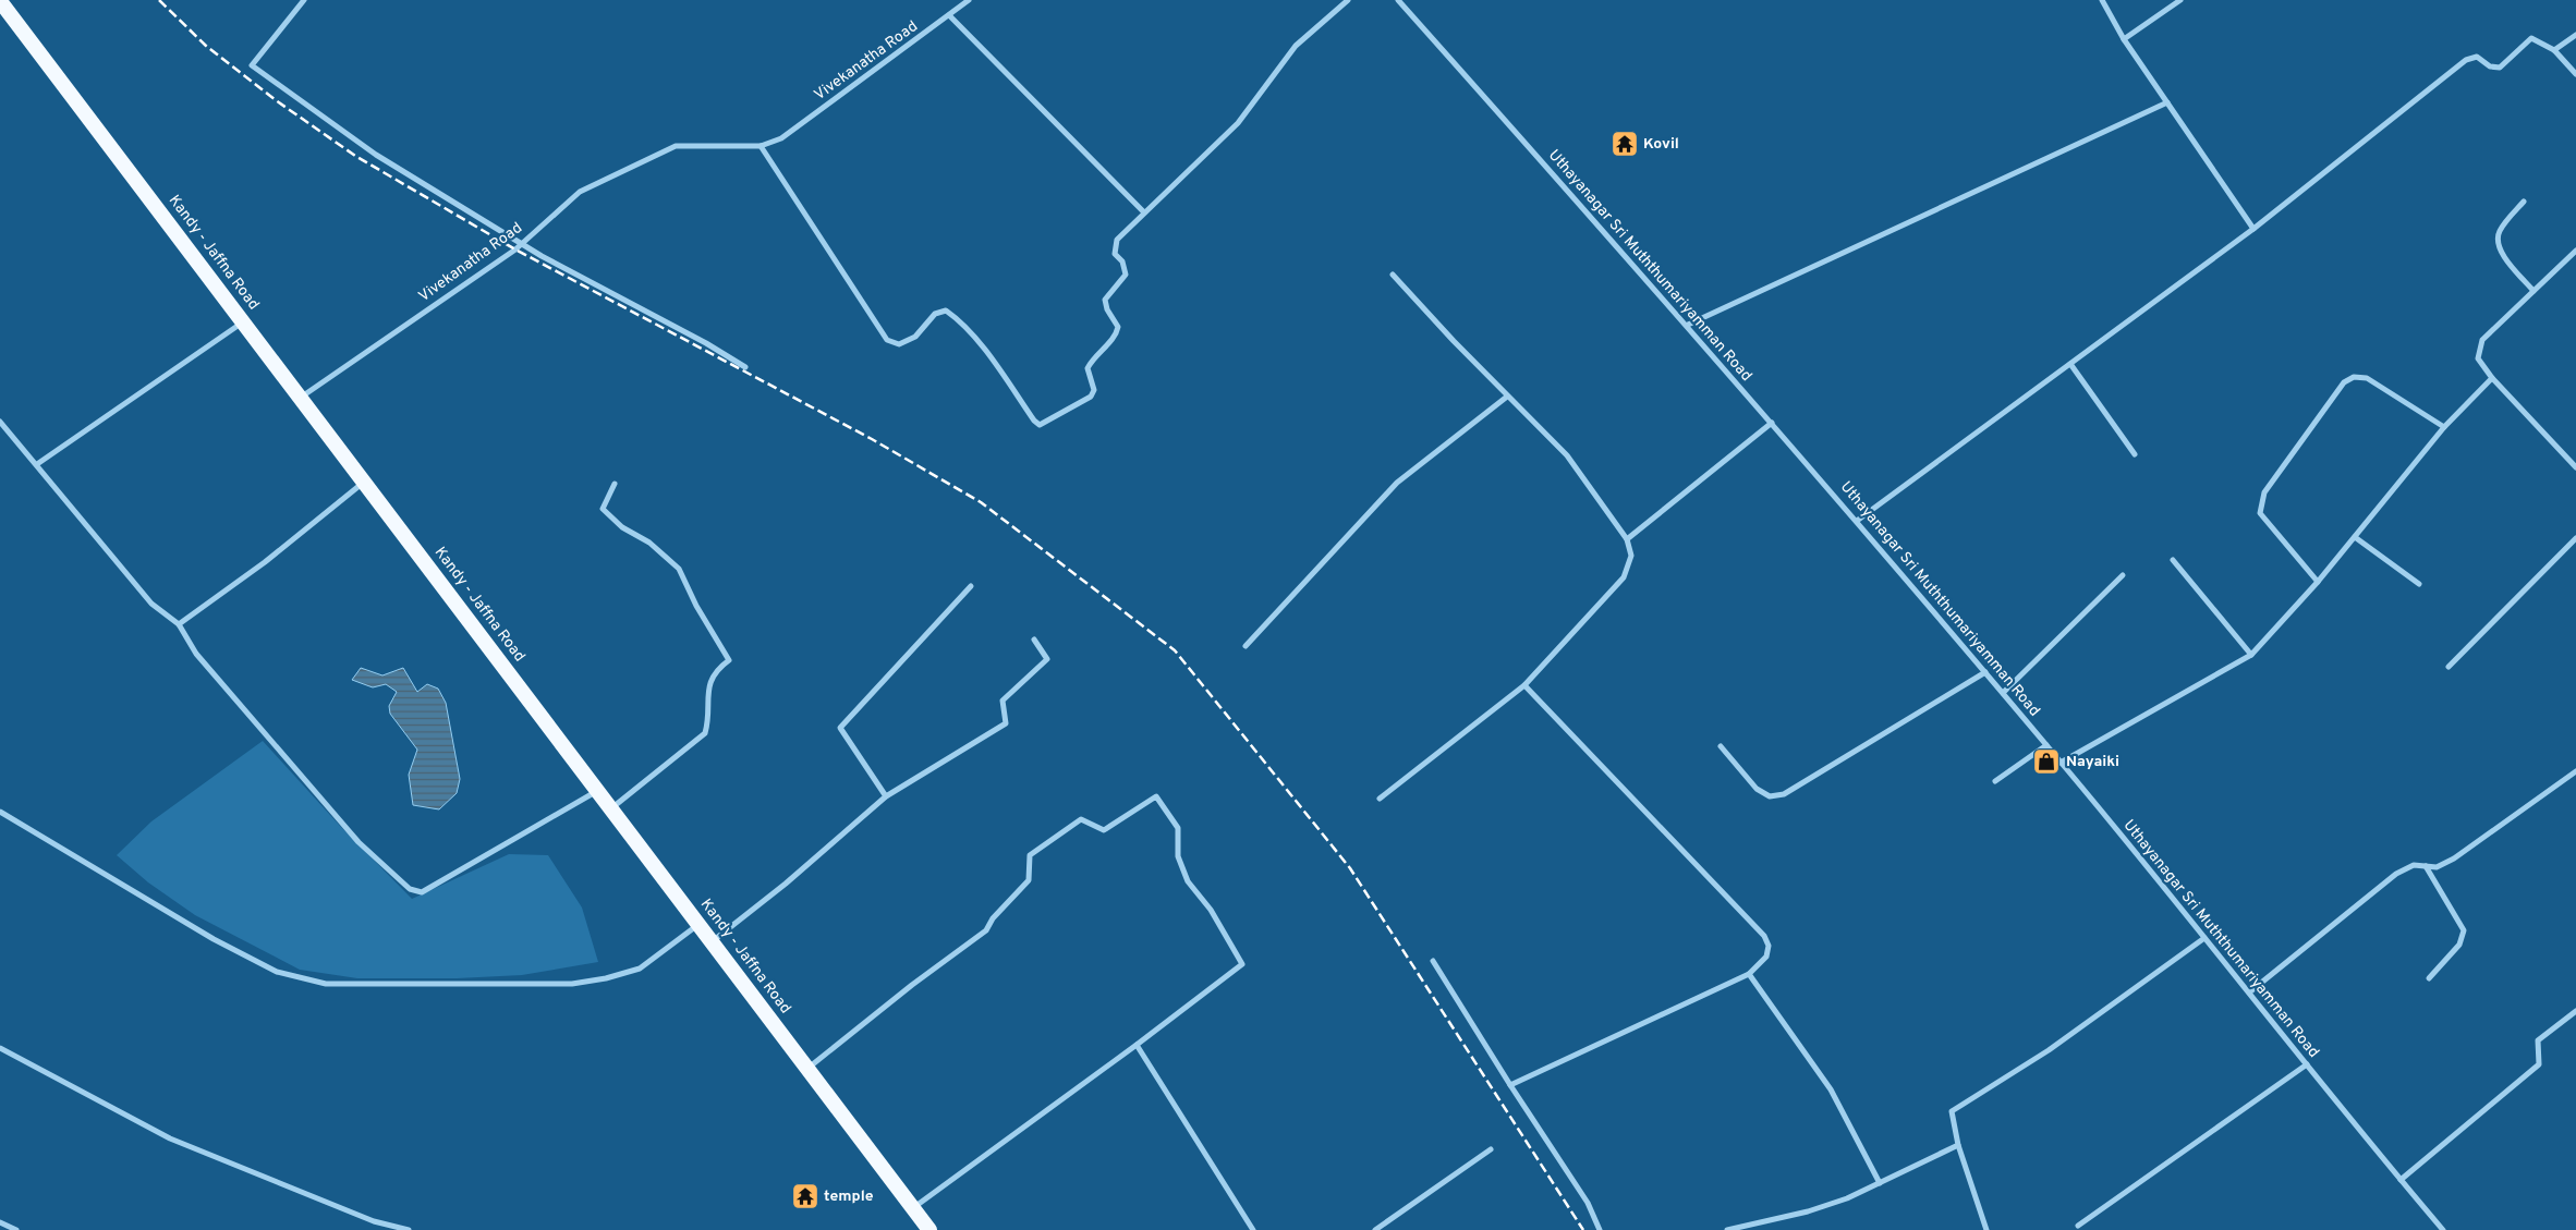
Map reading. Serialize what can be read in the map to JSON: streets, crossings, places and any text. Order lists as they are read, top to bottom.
{
  "streets": {
    "highway": ["Kandy - Jaffna Road"],
    "street": ["Vivekanatha Road", "Uthayanagar Sri Muththumariyamman Road"]
  },
  "crossings": [
    ["Vivekanatha Road", "Kandy - Jaffna Road"]
  ],
  "places": {
    "temple": ["Kovil", "temple"],
    "shop": ["Nayaiki"]
  }
}
